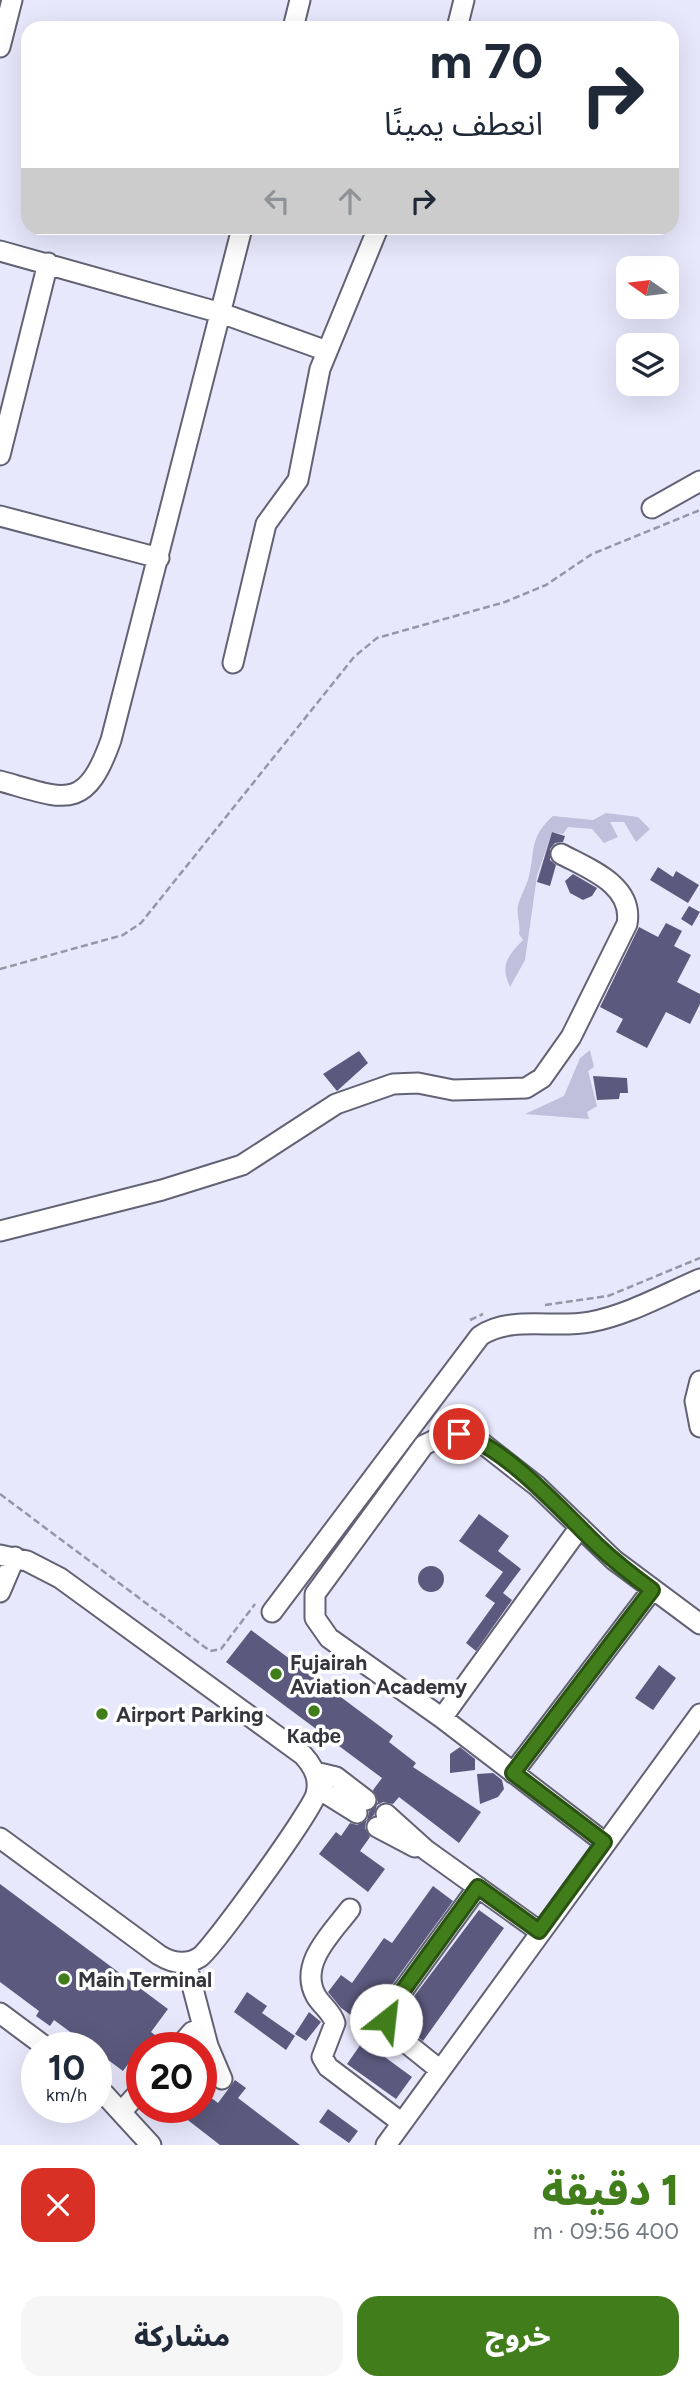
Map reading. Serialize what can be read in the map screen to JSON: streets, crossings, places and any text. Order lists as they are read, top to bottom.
{
  "places": [
    "Fujairah Aviation Academy",
    "Кафе",
    "Airport Parking",
    "Main Terminal"
  ],
  "north": "left",
  "page": {
    "turn": ["70 m", "انعطف يمينًا"],
    "speed": "10 km/h",
    "limit": "20",
    "heading": ["1 دقيقة", "400 m · 09:56"],
    "buttons": ["خروج", "مشاركة"]
  }
}
